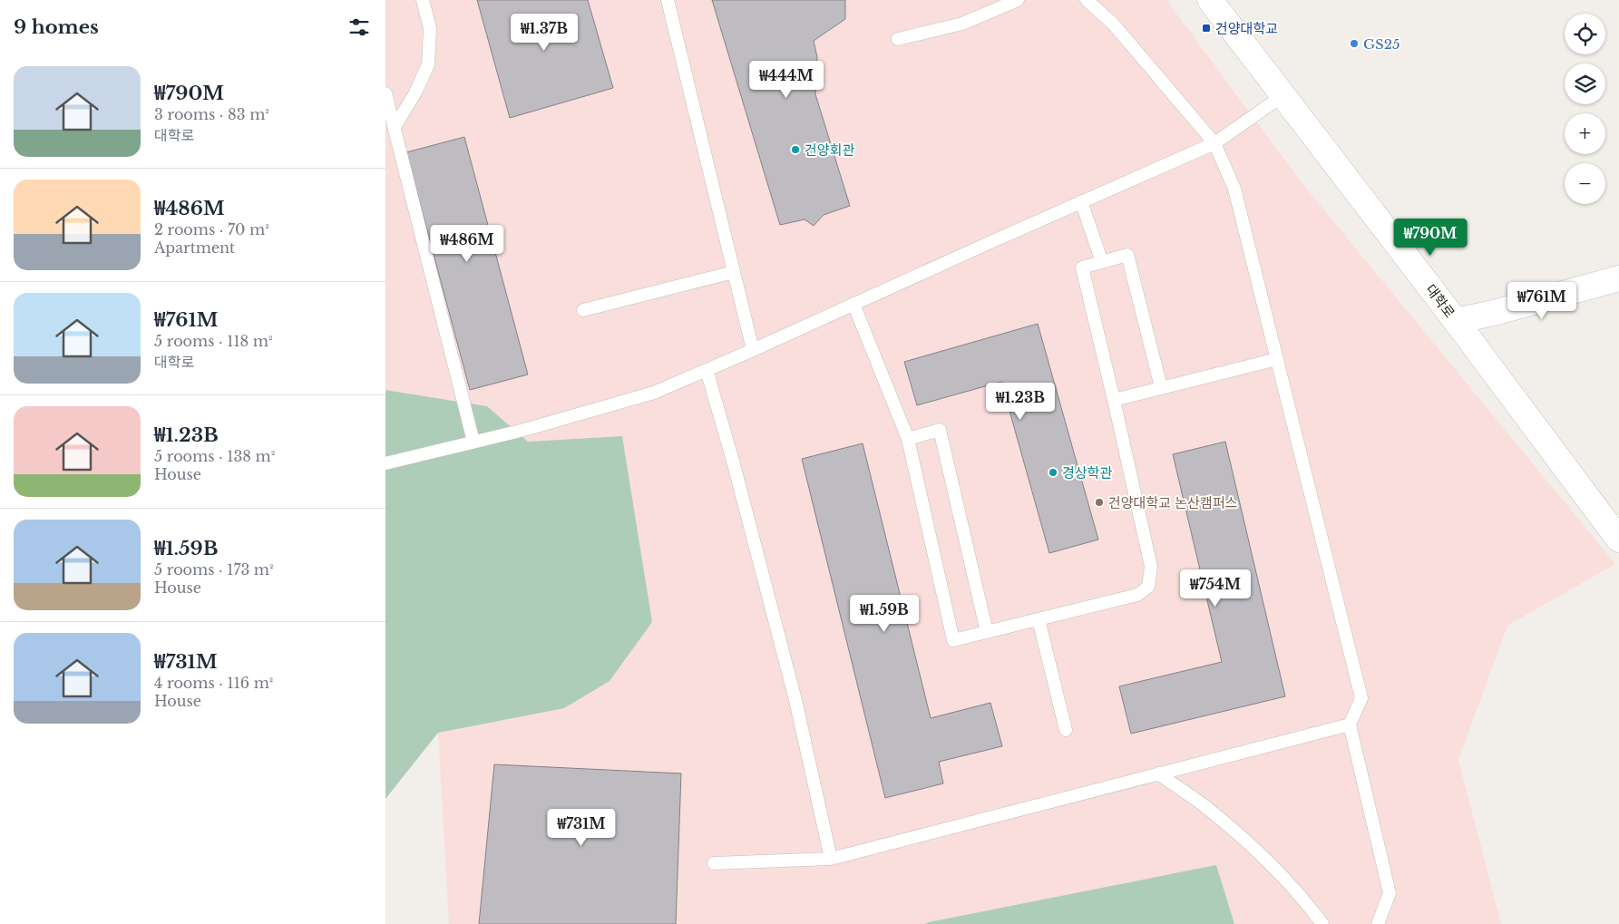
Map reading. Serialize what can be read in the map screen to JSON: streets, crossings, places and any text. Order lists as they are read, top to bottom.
{
  "streets": {
    "street": ["대학로"]
  },
  "places": {
    "transit": ["건양대학교"],
    "other": [
      "GS25",
      "건양회관",
      "경상학관",
      "건양대학교 논산캠퍼스"
    ]
  },
  "page": {
    "heading": "9 homes",
    "map_buttons": ["+", "−"],
    "price": [
      "₩1.37B",
      "₩444M",
      "₩790M",
      "₩486M",
      "₩761M",
      "₩1.23B",
      "₩754M",
      "₩1.59B",
      "₩731M"
    ],
    "list": [
      {
        "name": "₩790M",
        "note": "3 rooms · 83 m² · 대학로"
      },
      {
        "name": "₩486M",
        "note": "2 rooms · 70 m² · Apartment"
      },
      {
        "name": "₩761M",
        "note": "5 rooms · 118 m² · 대학로"
      },
      {
        "name": "₩1.23B",
        "note": "5 rooms · 138 m² · House"
      },
      {
        "name": "₩1.59B",
        "note": "5 rooms · 173 m² · House"
      },
      {
        "name": "₩731M",
        "note": "4 rooms · 116 m² · House"
      }
    ]
  }
}
